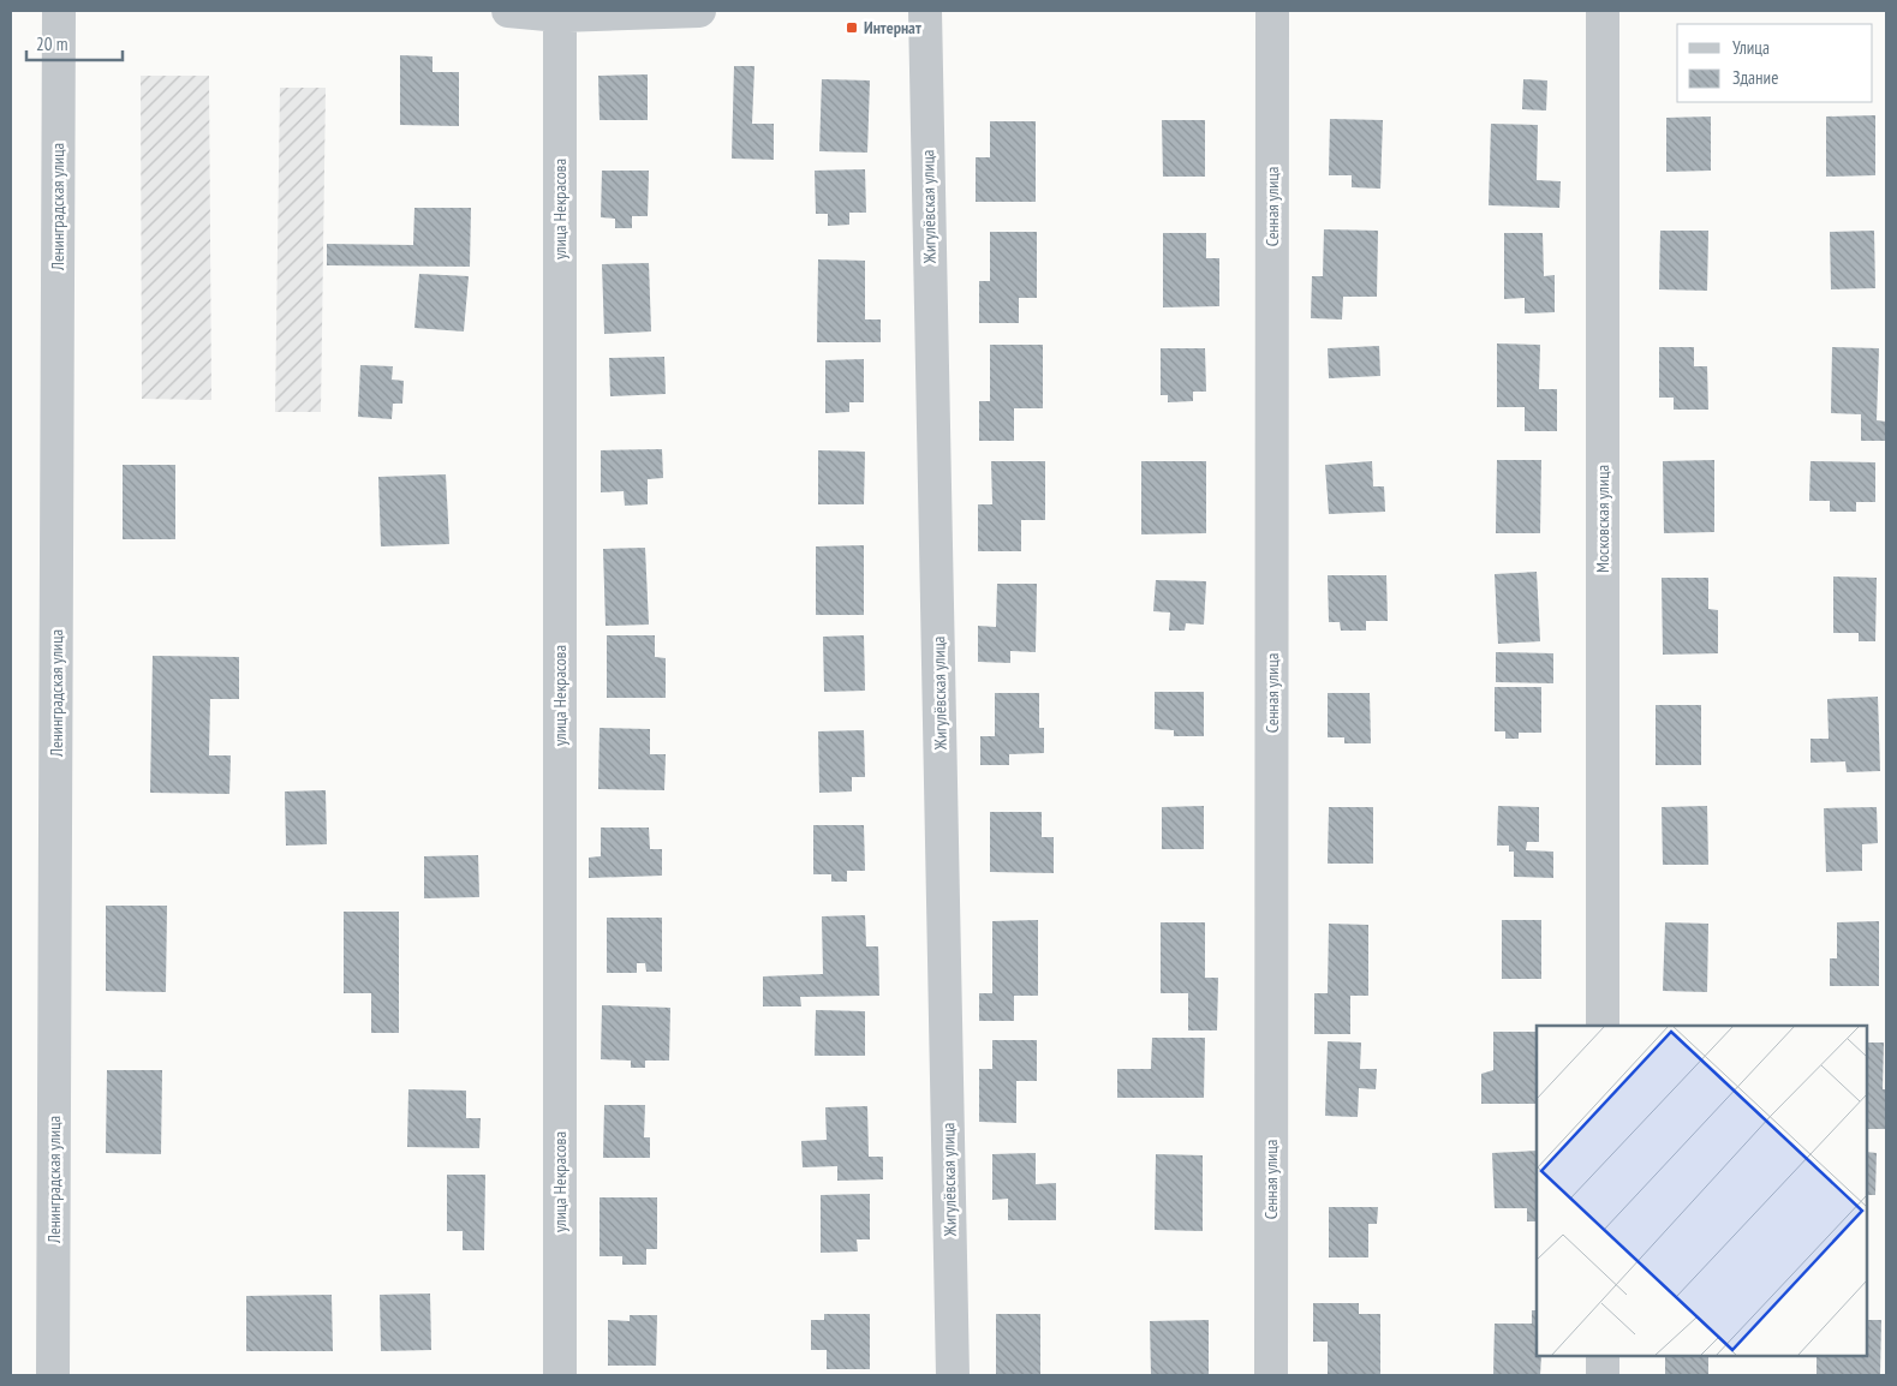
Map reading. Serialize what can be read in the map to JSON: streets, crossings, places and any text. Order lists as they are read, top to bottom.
{
  "streets": {
    "street": [
      "Ленинградская улица",
      "Жигулёвская улица",
      "Сенная улица",
      "улица Некрасова",
      "Московская улица"
    ]
  },
  "places": {
    "transit": ["Интернат"]
  },
  "legend": ["Улица", "Здание"],
  "scale_bar": "20 m"
}
